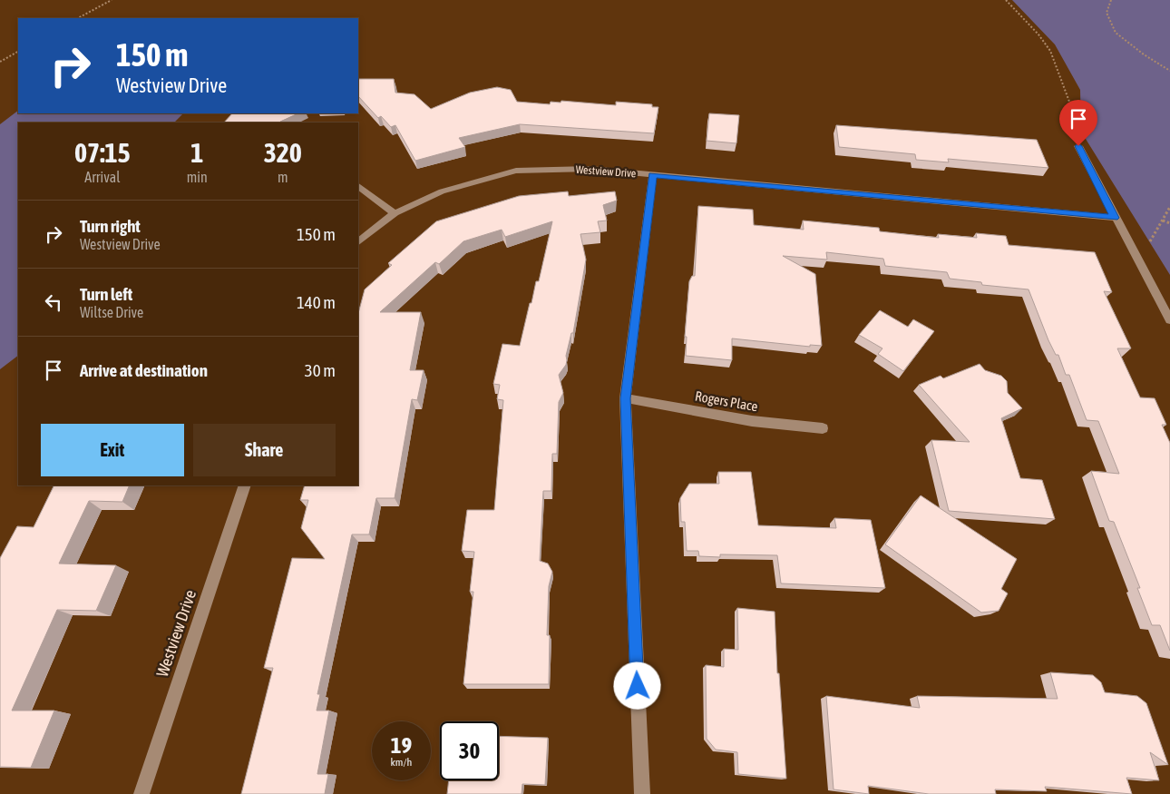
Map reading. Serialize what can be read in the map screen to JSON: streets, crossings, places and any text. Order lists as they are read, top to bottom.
{
  "streets": {
    "street": ["Westview Drive", "Rogers Place"]
  },
  "page": {
    "turn": ["150 m", "Westview Drive"],
    "eta": [
      "07:15",
      "Arrival",
      "1",
      "min",
      "320",
      "m"
    ],
    "list": [
      {
        "name": "Turn right",
        "note": "Westview Drive",
        "value": "150 m"
      },
      {
        "name": "Turn left",
        "note": "Wiltse Drive",
        "value": "140 m"
      },
      {
        "name": "Arrive at destination",
        "value": "30 m"
      }
    ],
    "buttons": ["Exit", "Share"],
    "speed": "19 km/h",
    "limit": "30"
  }
}
